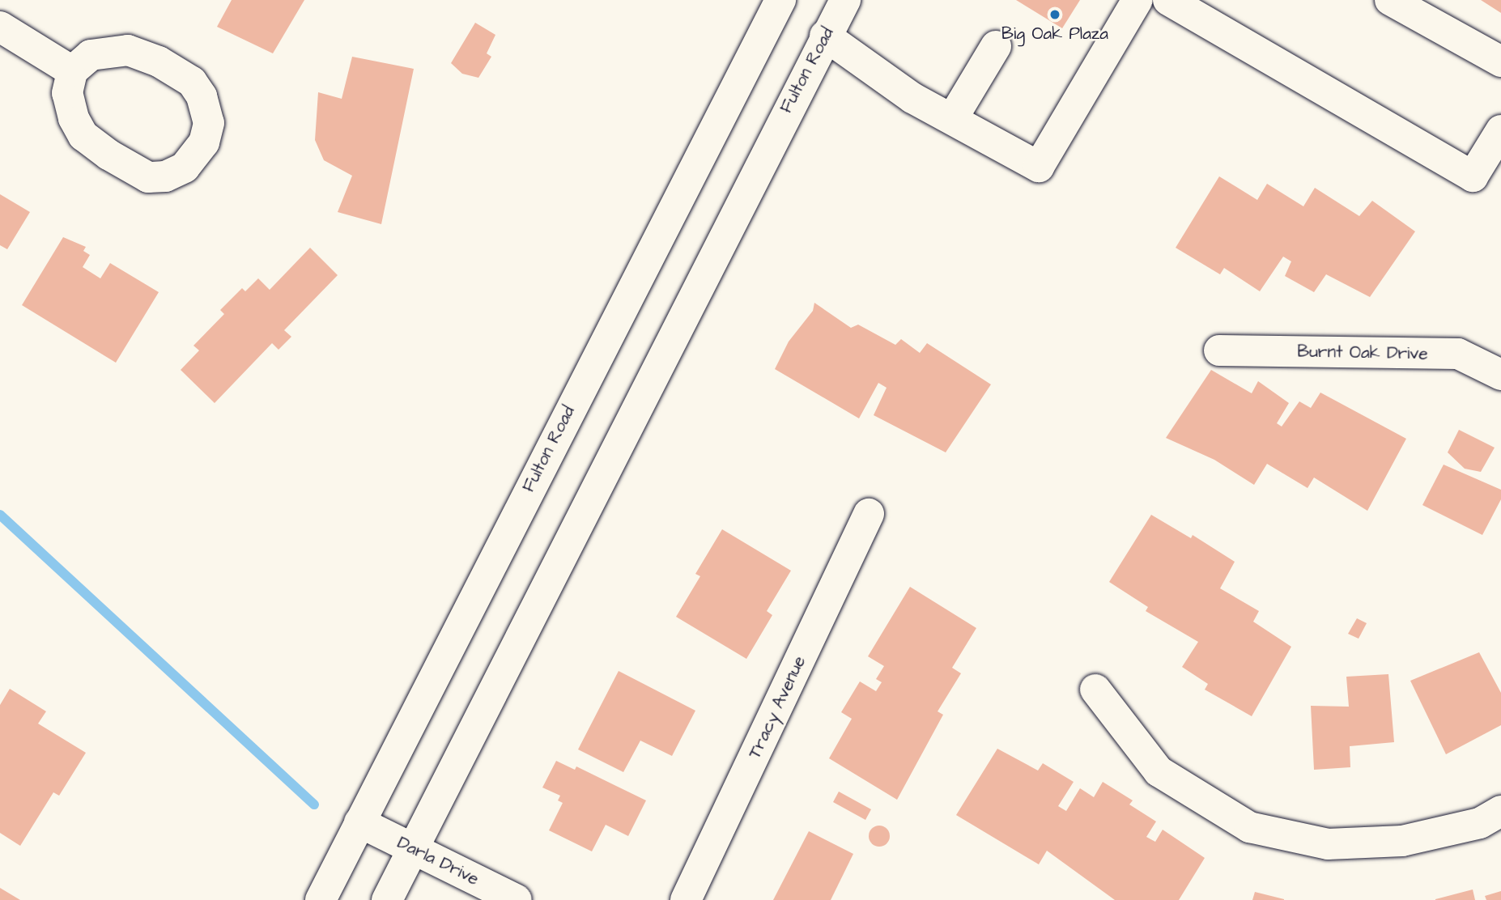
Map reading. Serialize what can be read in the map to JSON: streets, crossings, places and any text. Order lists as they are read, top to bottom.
{
  "streets": {
    "main road": [
      "Fulton Road",
      "Burnt Oak Drive",
      "Tracy Avenue",
      "Darla Drive"
    ]
  },
  "crossings": [
    ["Fulton Road", "Darla Drive"]
  ],
  "places": ["Big Oak Plaza"]
}
